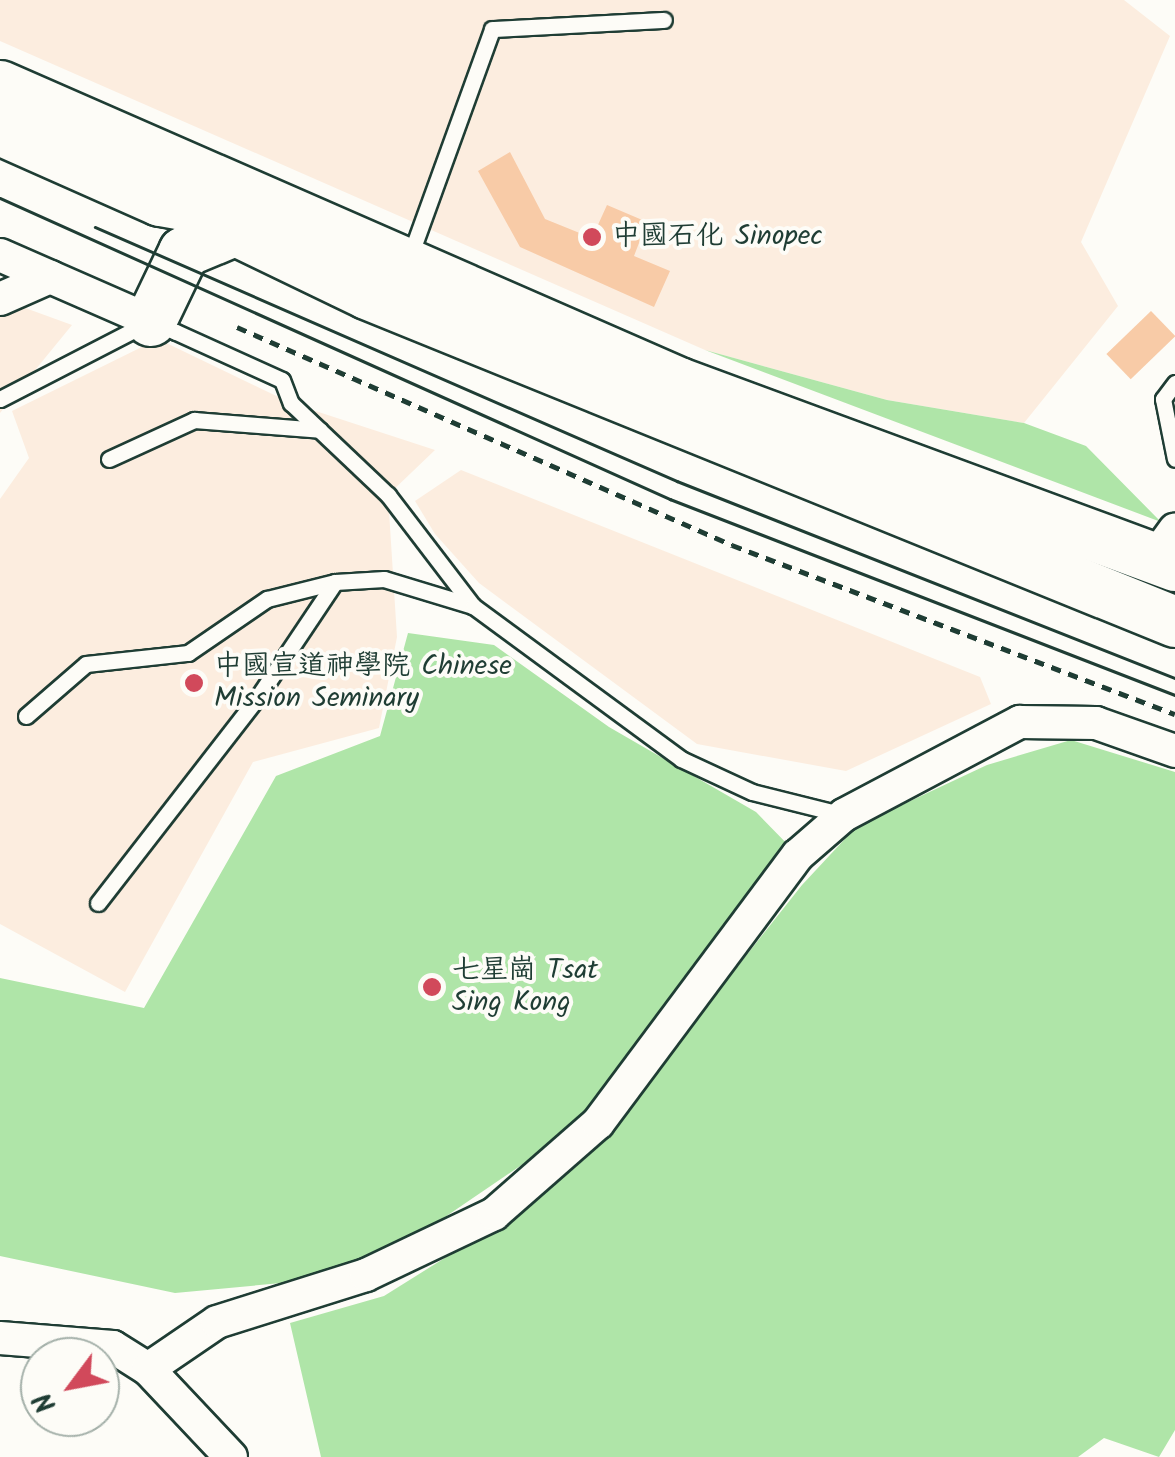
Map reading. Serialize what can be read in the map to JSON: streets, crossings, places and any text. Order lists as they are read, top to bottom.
{
  "places": ["中國石化 Sinopec", "中國宣道神學院 Chinese Mission Seminary", "七星崗 Tsat Sing Kong"],
  "north": "bottom left"
}
